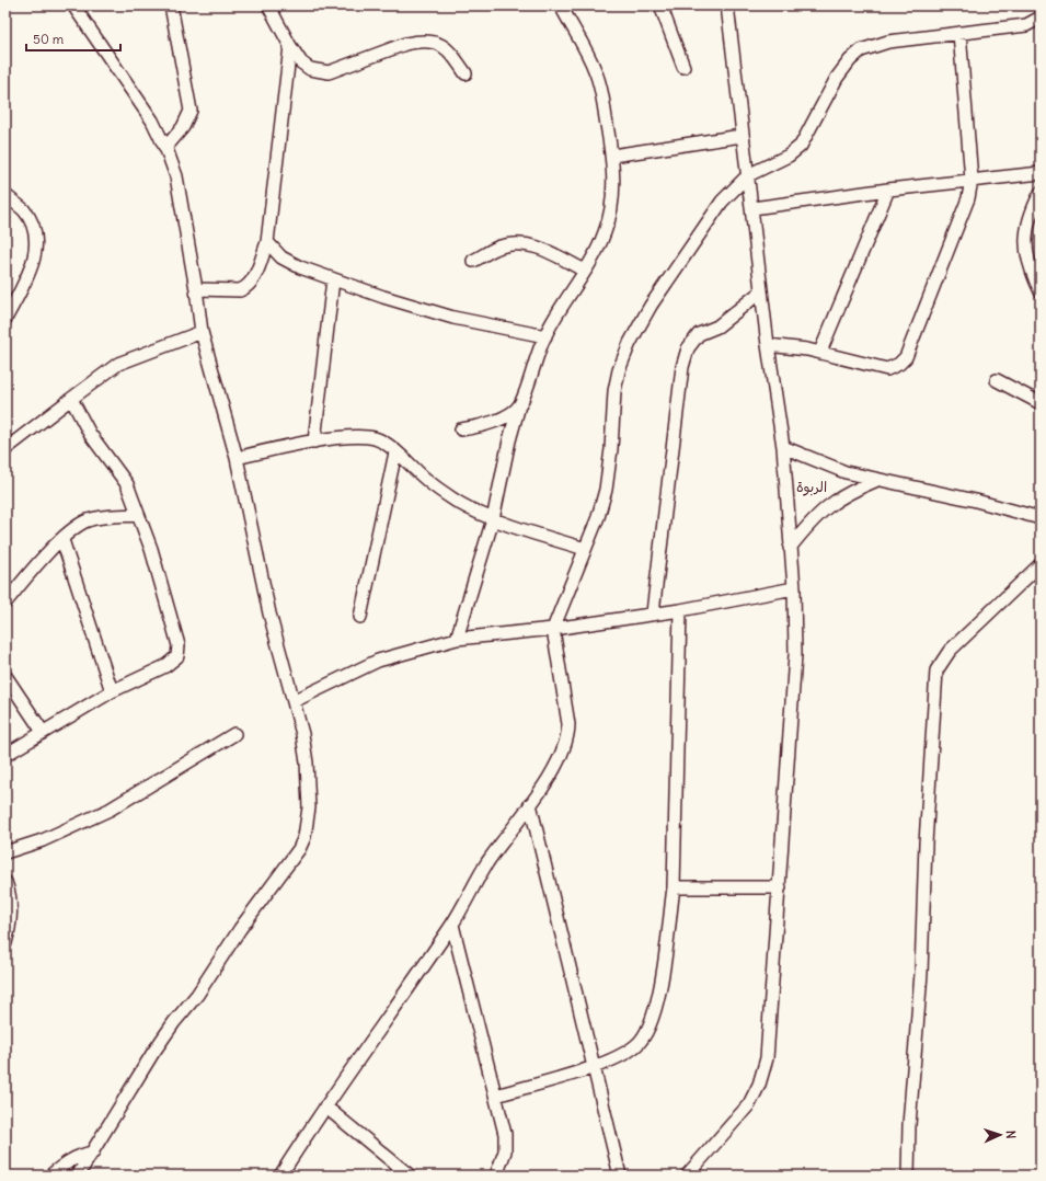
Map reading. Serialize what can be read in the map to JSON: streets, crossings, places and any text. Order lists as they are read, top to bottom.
{
  "districts": ["الربوة"],
  "scale_bar": "50 m",
  "north": "right"
}
